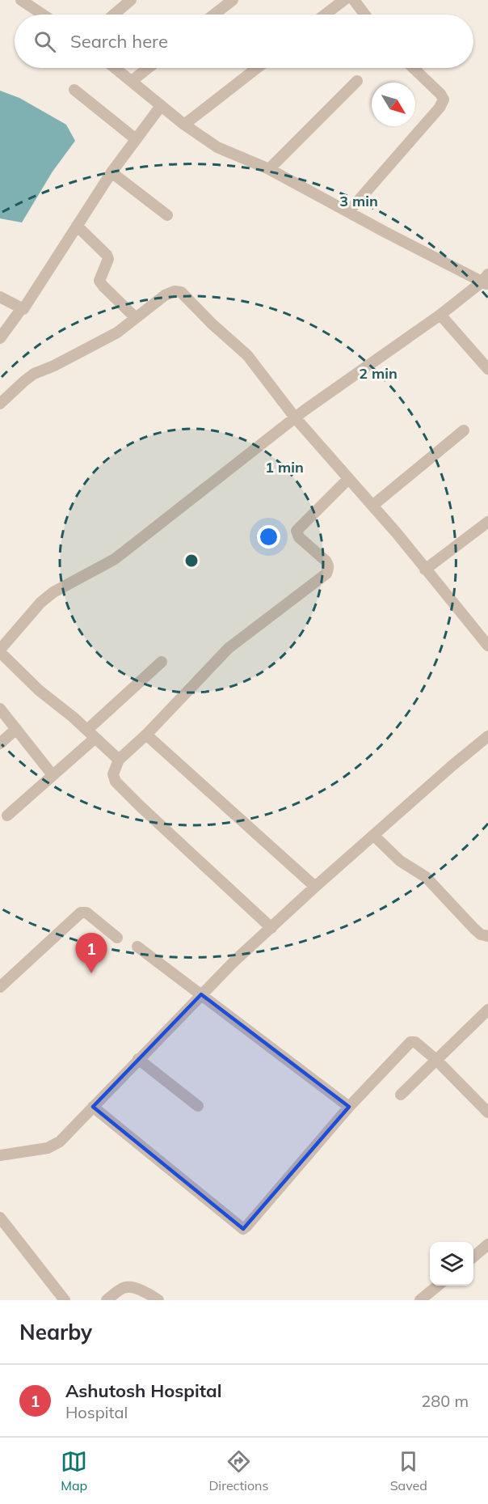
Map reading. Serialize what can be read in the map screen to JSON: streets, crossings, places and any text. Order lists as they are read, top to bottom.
{
  "north": "bottom right",
  "page": {
    "search": "Search here",
    "pins": "1",
    "heading": "Nearby",
    "list": [
      {
        "mark": "1",
        "name": "Ashutosh Hospital",
        "note": "Hospital",
        "value": "280 m"
      }
    ],
    "nav": ["Map", "Directions", "Saved"]
  },
  "rings": ["3 min", "2 min", "1 min"]
}
